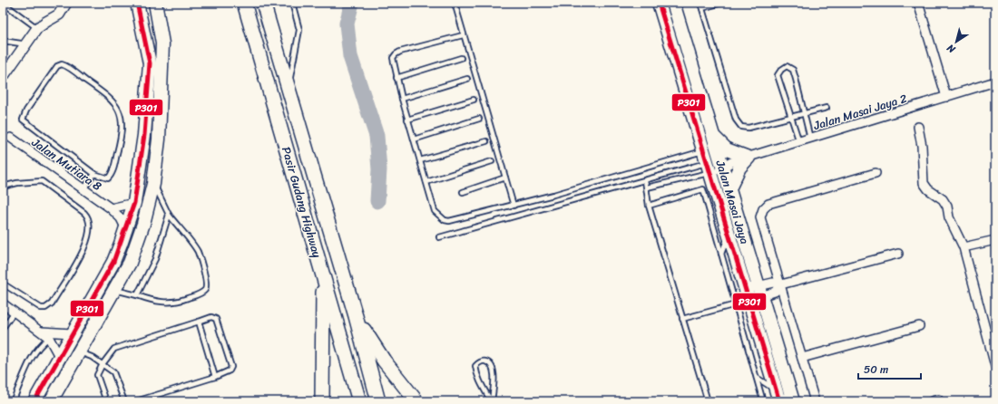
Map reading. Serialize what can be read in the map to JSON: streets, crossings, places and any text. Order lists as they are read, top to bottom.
{
  "streets": {
    "highway": ["Pasir Gudang Highway"],
    "main road": ["Jalan Masai Jaya"],
    "street": ["Jalan Masai Jaya 2", "Jalan Mutiara 8"]
  },
  "crossings": [
    ["Jalan Masai Jaya 2", "Jalan Masai Jaya"]
  ],
  "lines": ["transit line P301"],
  "scale_bar": "50 m",
  "north": "bottom left"
}
